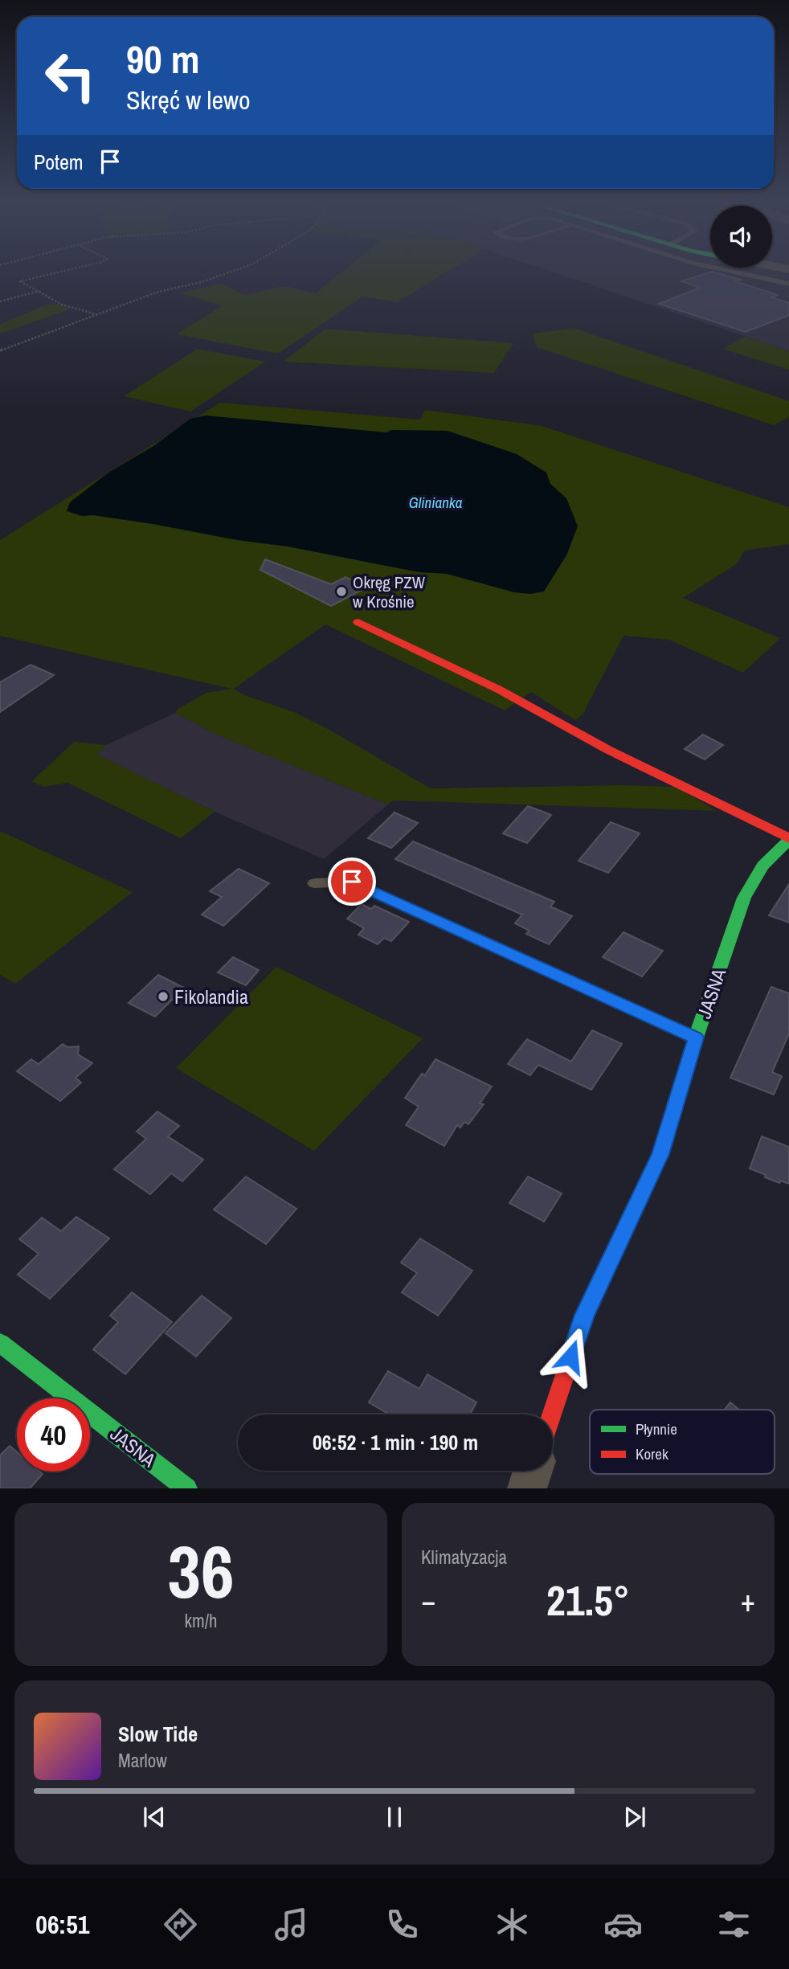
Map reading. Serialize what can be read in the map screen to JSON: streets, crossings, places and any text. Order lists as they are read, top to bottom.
{
  "streets": {
    "street": ["JASNA"]
  },
  "water": ["Glinianka"],
  "places": ["Okręg PZW w Krośnie", "Fikolandia"],
  "legend": ["Płynnie", "Korek"],
  "page": {
    "turn": ["90 m", "Skręć w lewo"],
    "then": "Potem",
    "limit": "40",
    "trip": "06:52 · 1 min · 190 m",
    "tile": [
      ["36", "km/h"],
      "Klimatyzacja"
    ],
    "heat": ["−", "21.5°", "+"],
    "song": ["Slow Tide", "Marlow"],
    "tabs": "06:51"
  }
}
